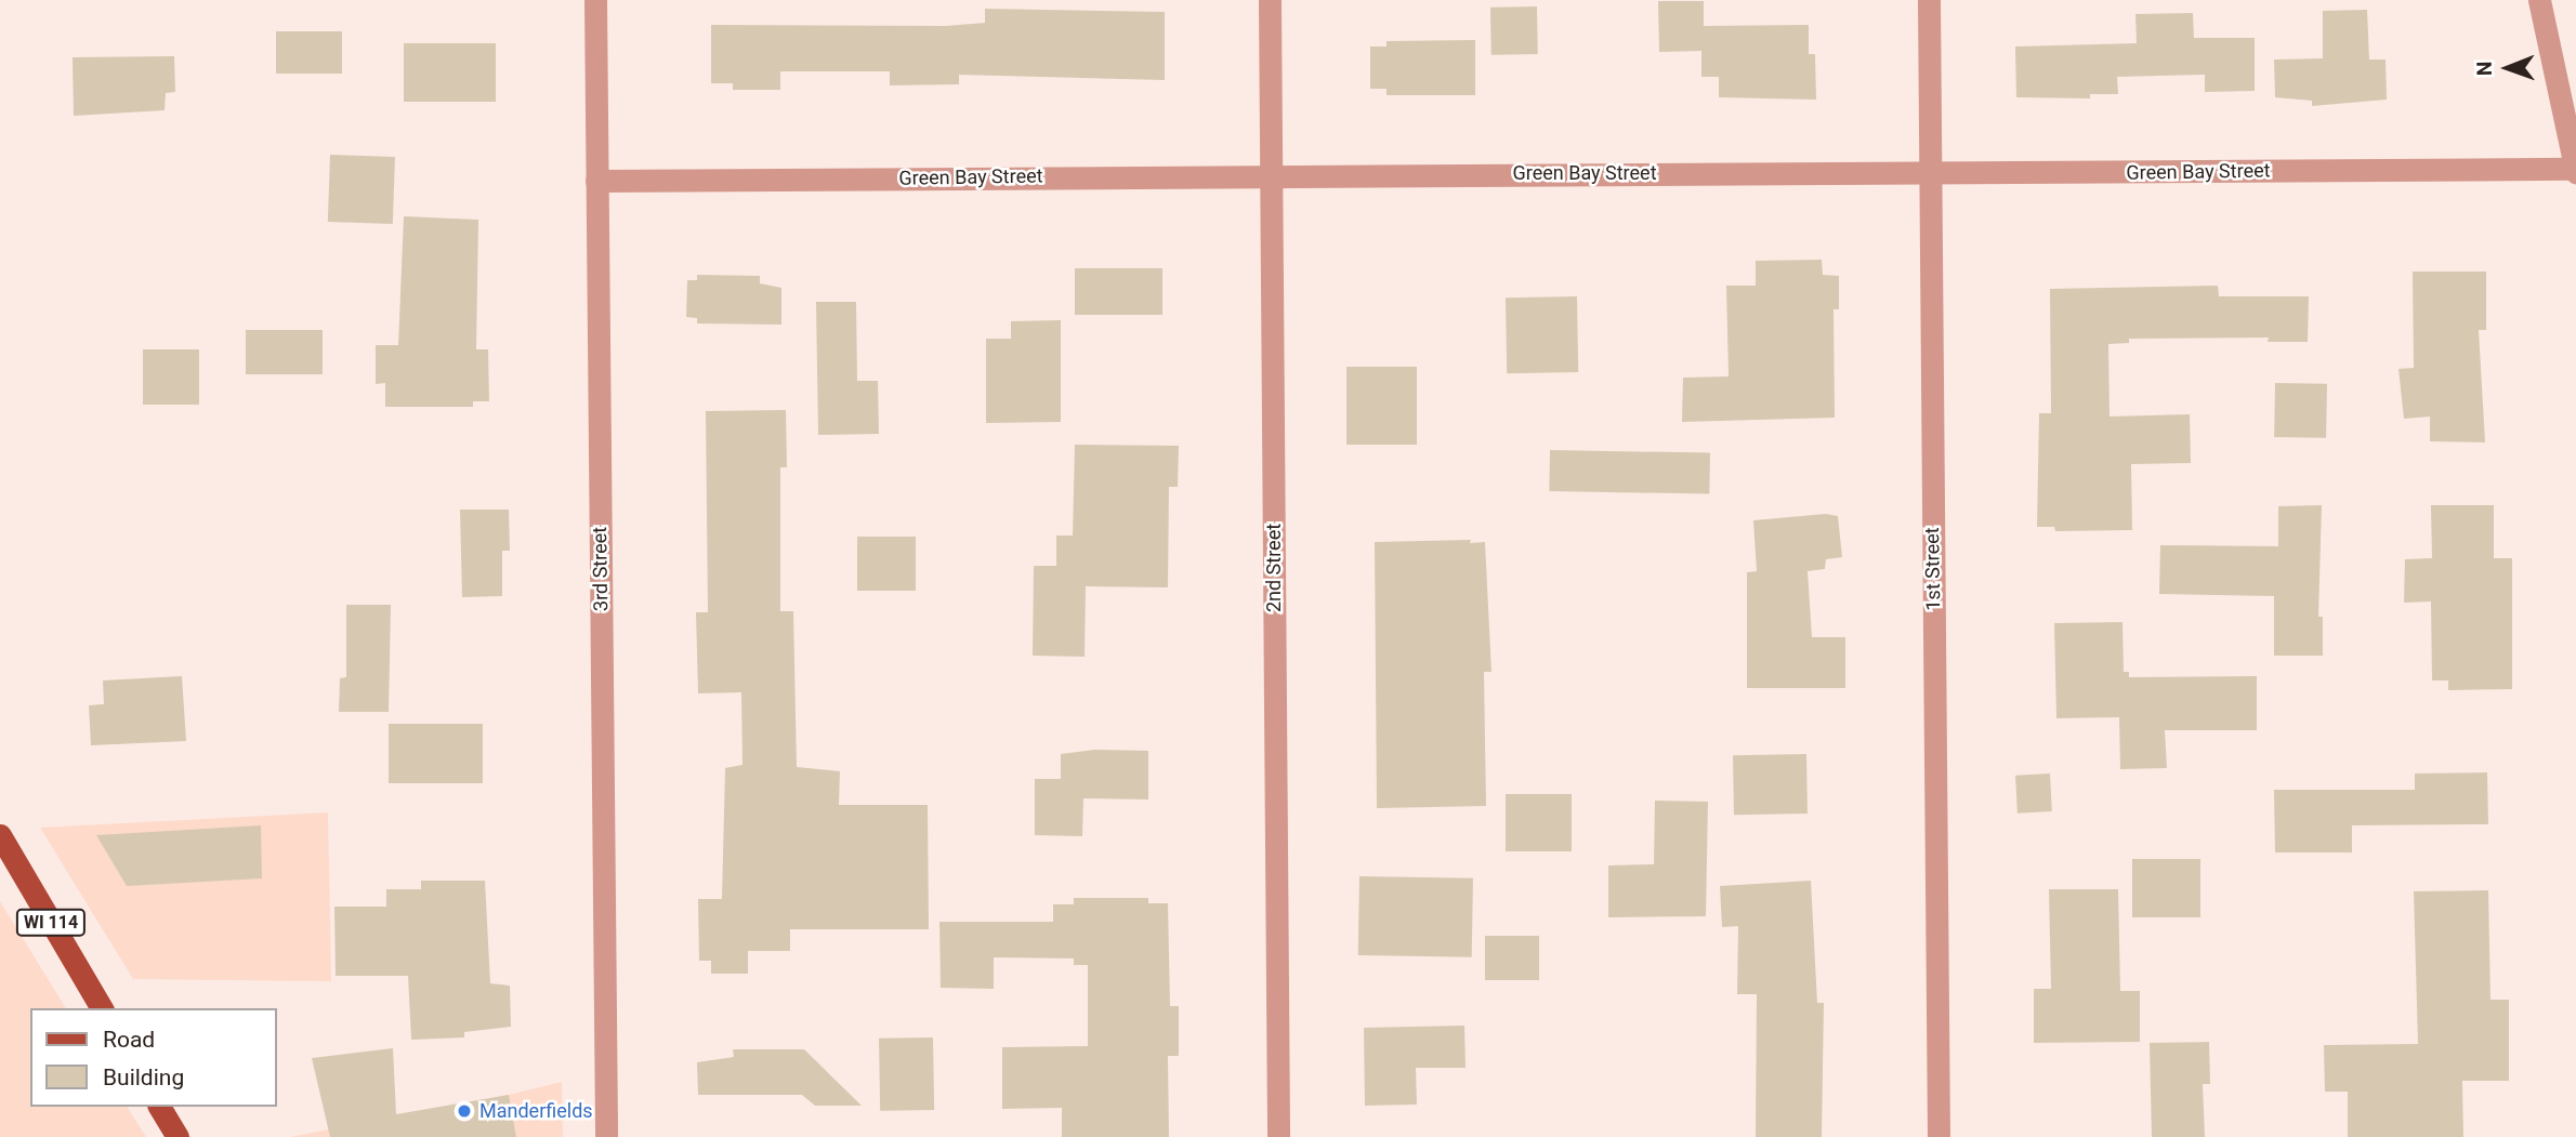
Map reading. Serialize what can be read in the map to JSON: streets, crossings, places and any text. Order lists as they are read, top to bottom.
{
  "streets": {
    "main road": ["WI 114"],
    "street": [
      "Green Bay Street",
      "2nd Street",
      "3rd Street",
      "1st Street"
    ]
  },
  "crossings": [
    ["Green Bay Street", "2nd Street"],
    ["Green Bay Street", "3rd Street"],
    ["Green Bay Street", "1st Street"]
  ],
  "places": ["Manderfields"],
  "legend": ["Road", "Building"],
  "north": "left"
}
